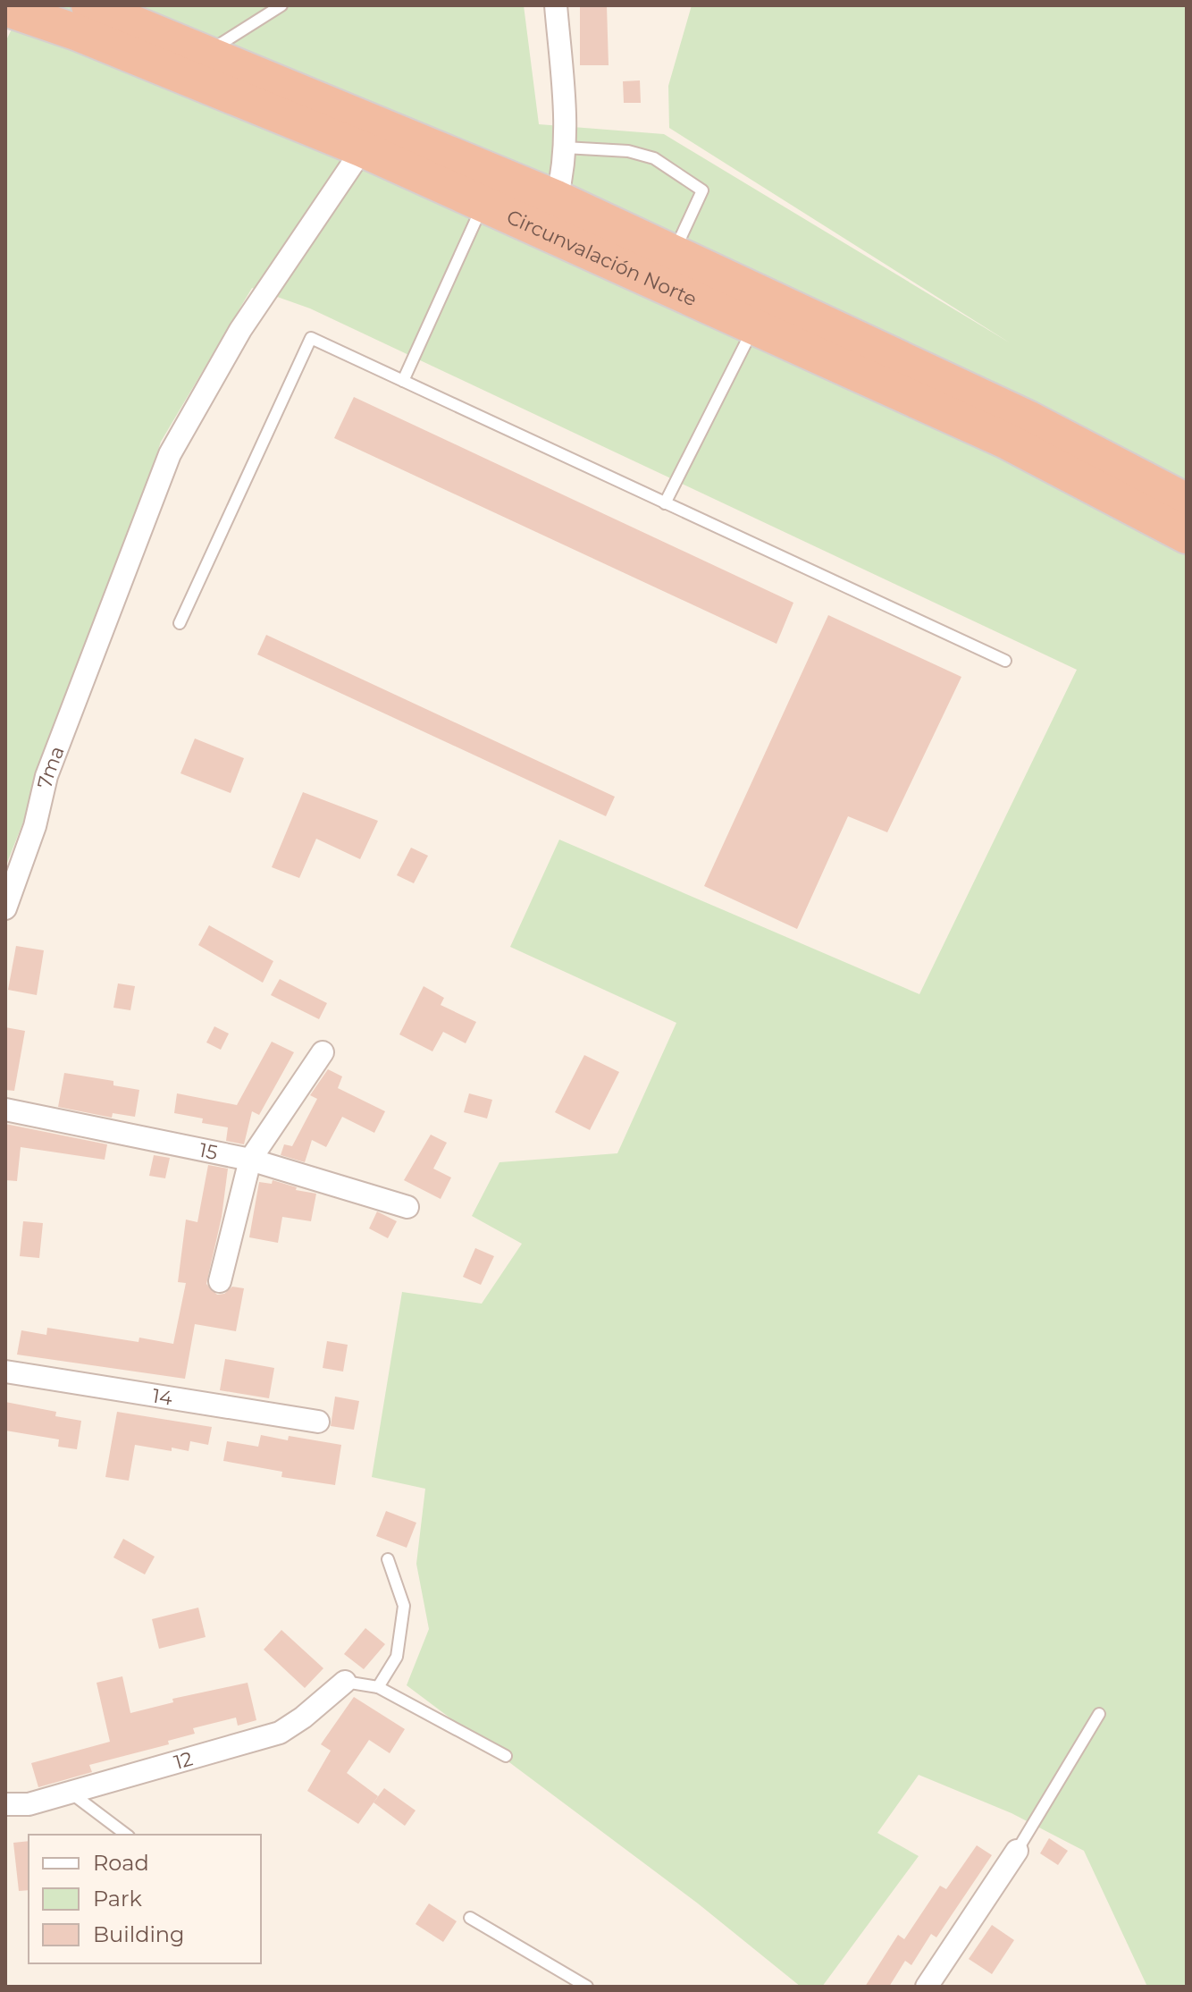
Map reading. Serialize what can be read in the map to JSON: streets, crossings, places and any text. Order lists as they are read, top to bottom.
{
  "streets": {
    "highway": ["Circunvalación Norte"],
    "street": [
      "7ma",
      "15",
      "14",
      "12"
    ]
  },
  "crossings": [
    ["Circunvalación Norte", "7ma"]
  ],
  "legend": ["Road", "Park", "Building"]
}
